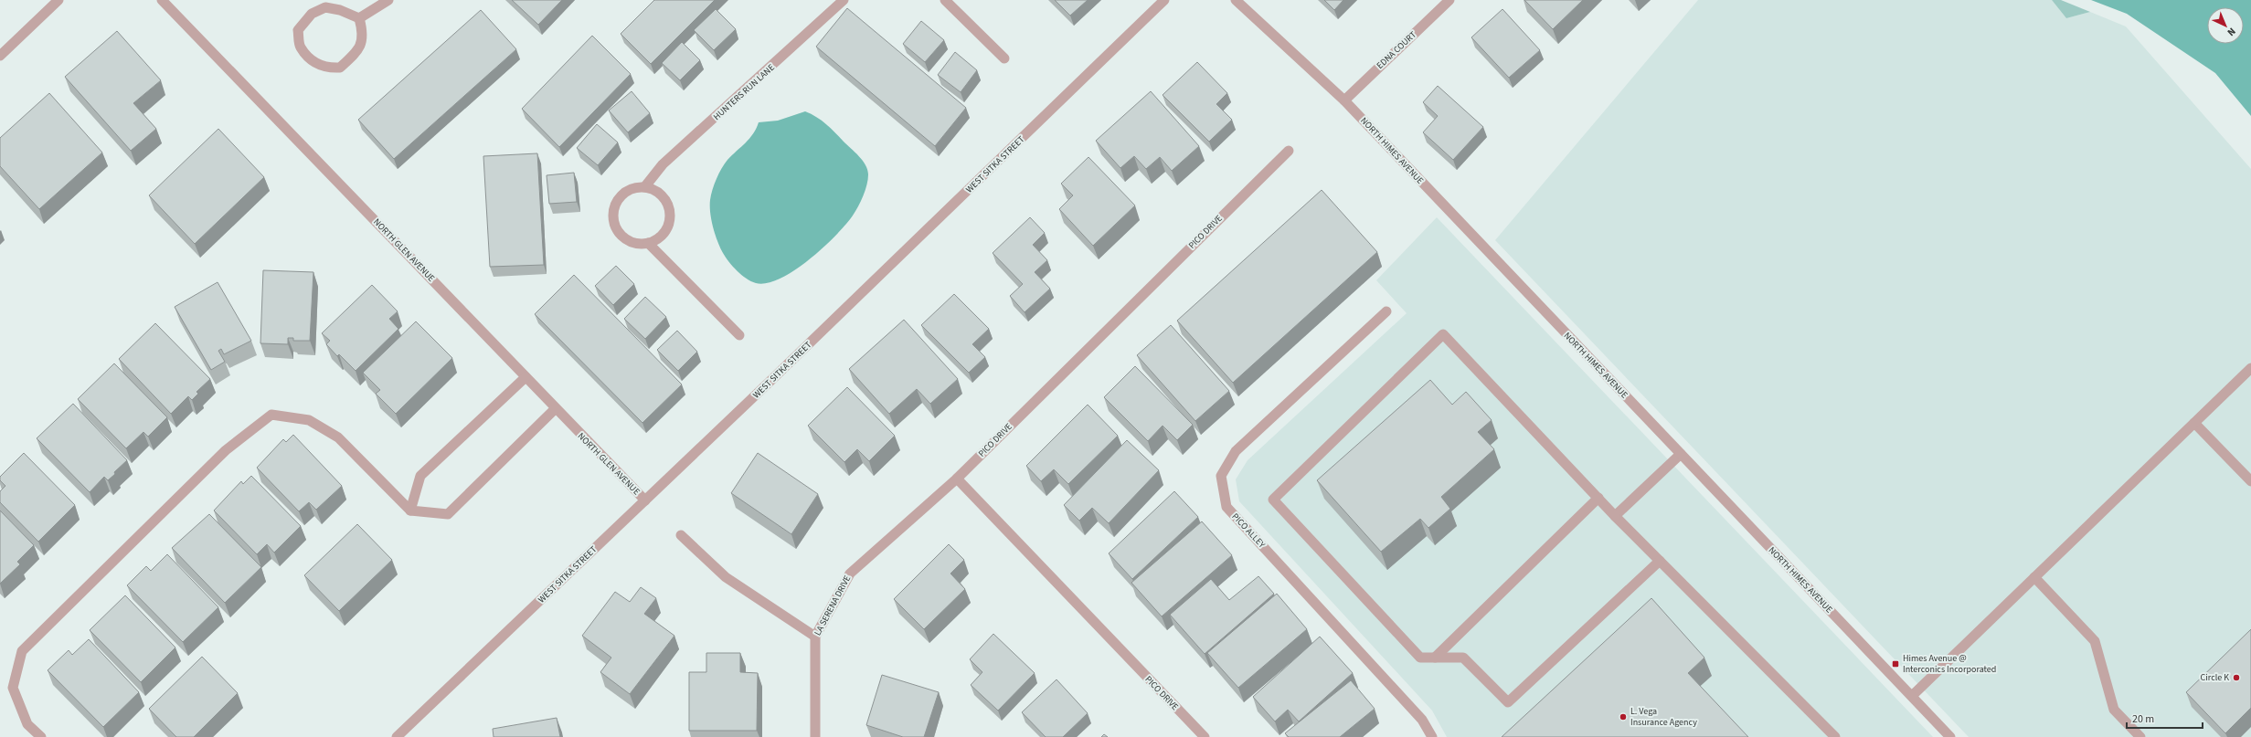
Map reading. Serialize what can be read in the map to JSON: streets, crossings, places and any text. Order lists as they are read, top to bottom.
{
  "streets": {
    "street": [
      "EDNA COURT",
      "HUNTERS RUN LANE",
      "NORTH HIMES AVENUE",
      "WEST SITKA STREET",
      "PICO DRIVE",
      "NORTH GLEN AVENUE",
      "PICO ALLEY",
      "LA SERENA DRIVE"
    ]
  },
  "crossings": [
    ["EDNA COURT", "NORTH HIMES AVENUE"],
    ["WEST SITKA STREET", "NORTH GLEN AVENUE"],
    ["PICO DRIVE", "LA SERENA DRIVE"]
  ],
  "places": {
    "transit": ["Himes Avenue @ Interconics Incorporated"],
    "other": ["Circle K", "L. Vega Insurance Agency"]
  },
  "scale_bar": "20 m",
  "north": "bottom right"
}
